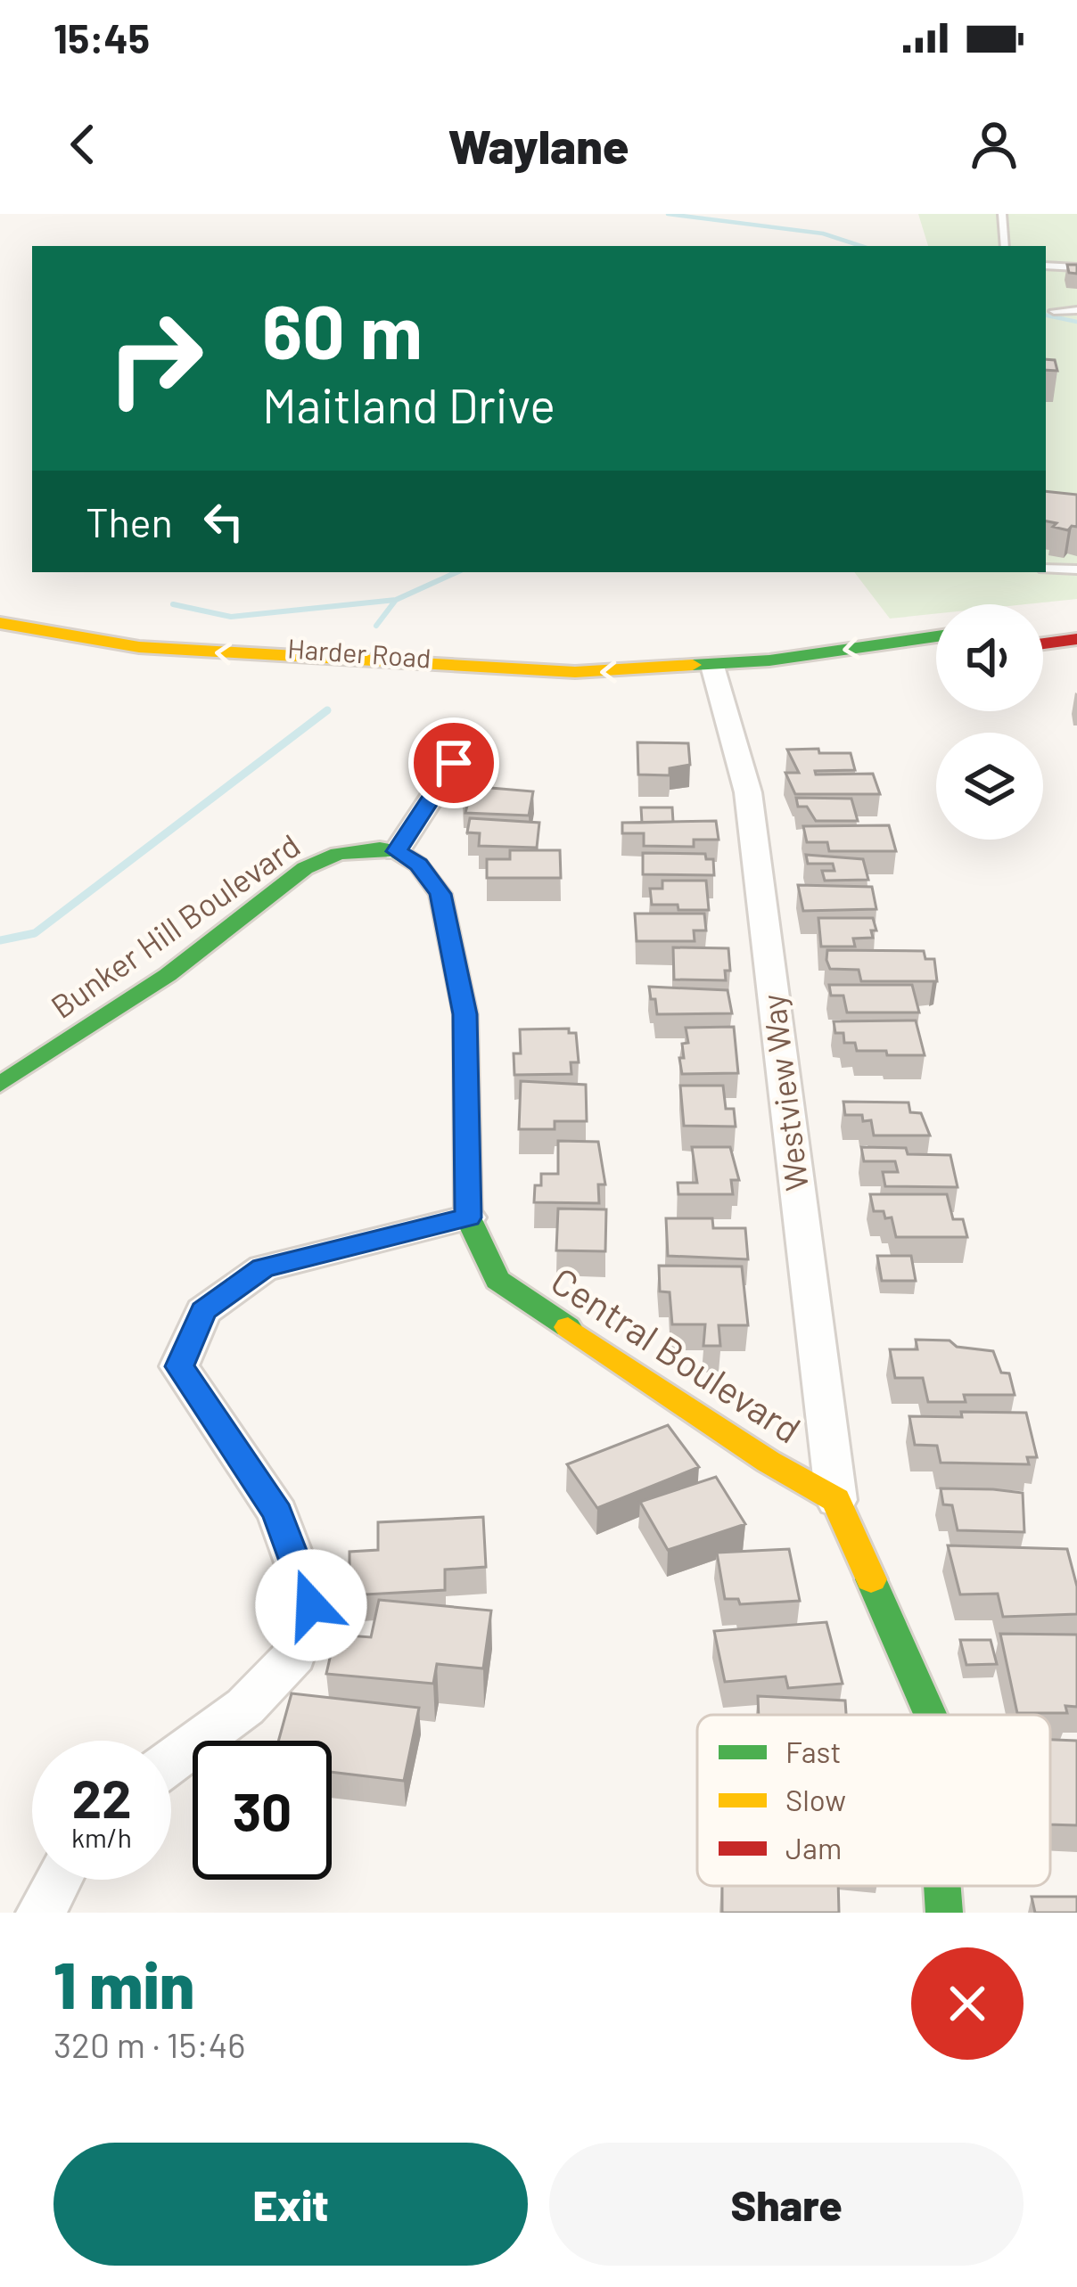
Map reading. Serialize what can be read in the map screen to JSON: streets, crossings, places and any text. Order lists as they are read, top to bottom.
{
  "streets": {
    "street": [
      "Harder Road",
      "Bunker Hill Boulevard",
      "Westview Way",
      "Central Boulevard"
    ]
  },
  "crossings": [
    ["Harder Road", "Westview Way"],
    ["Bunker Hill Boulevard", "Central Boulevard"],
    ["Westview Way", "Central Boulevard"]
  ],
  "legend": ["Fast", "Slow", "Jam"],
  "page": {
    "status": "15:45",
    "header": "Waylane",
    "turn": ["60 m", "Maitland Drive"],
    "then": "Then",
    "speed": "22 km/h",
    "limit": "30",
    "heading": ["1 min", "320 m · 15:46"],
    "buttons": ["Exit", "Share"]
  }
}
